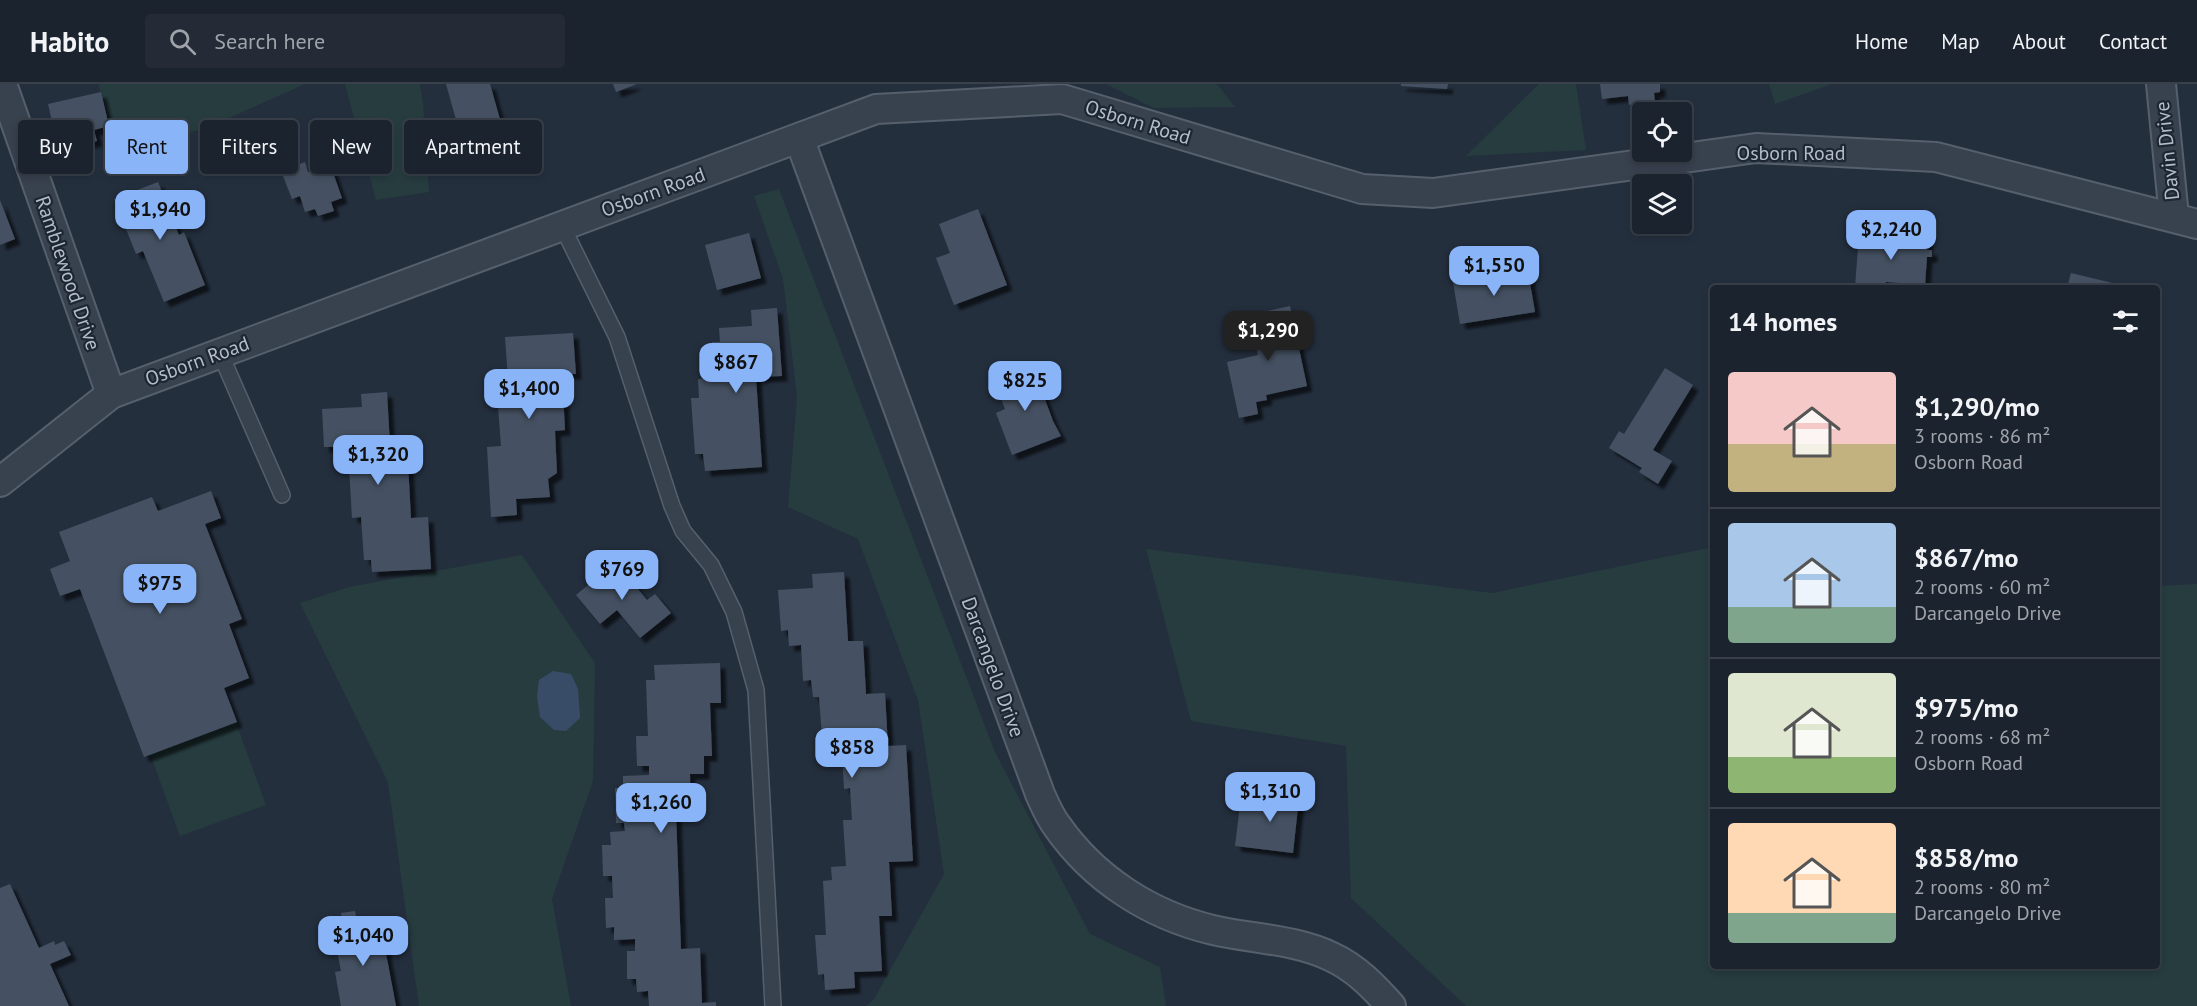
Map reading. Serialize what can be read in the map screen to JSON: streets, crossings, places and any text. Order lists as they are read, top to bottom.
{
  "streets": {
    "street": [
      "Osborn Road",
      "Davin Drive",
      "Ramblewood Drive",
      "Darcangelo Drive"
    ]
  },
  "crossings": [
    ["Osborn Road", "Davin Drive"],
    ["Osborn Road", "Ramblewood Drive"],
    ["Osborn Road", "Darcangelo Drive"]
  ],
  "page": {
    "header": "Habito",
    "search": "Search here",
    "nav": [
      "Home",
      "Map",
      "About",
      "Contact"
    ],
    "chip": [
      "Buy",
      "Rent",
      "Filters",
      "New",
      "Apartment"
    ],
    "price": [
      "$1,940",
      "$2,240",
      "$1,550",
      "$1,290",
      "$867",
      "$825",
      "$1,400",
      "$1,320",
      "$769",
      "$975",
      "$858",
      "$1,310",
      "$1,260",
      "$1,040"
    ],
    "heading": "14 homes",
    "list": [
      {
        "name": "$1,290/mo",
        "note": "3 rooms · 86 m² · Osborn Road"
      },
      {
        "name": "$867/mo",
        "note": "2 rooms · 60 m² · Darcangelo Drive"
      },
      {
        "name": "$975/mo",
        "note": "2 rooms · 68 m² · Osborn Road"
      },
      {
        "name": "$858/mo",
        "note": "2 rooms · 80 m² · Darcangelo Drive"
      }
    ]
  }
}
